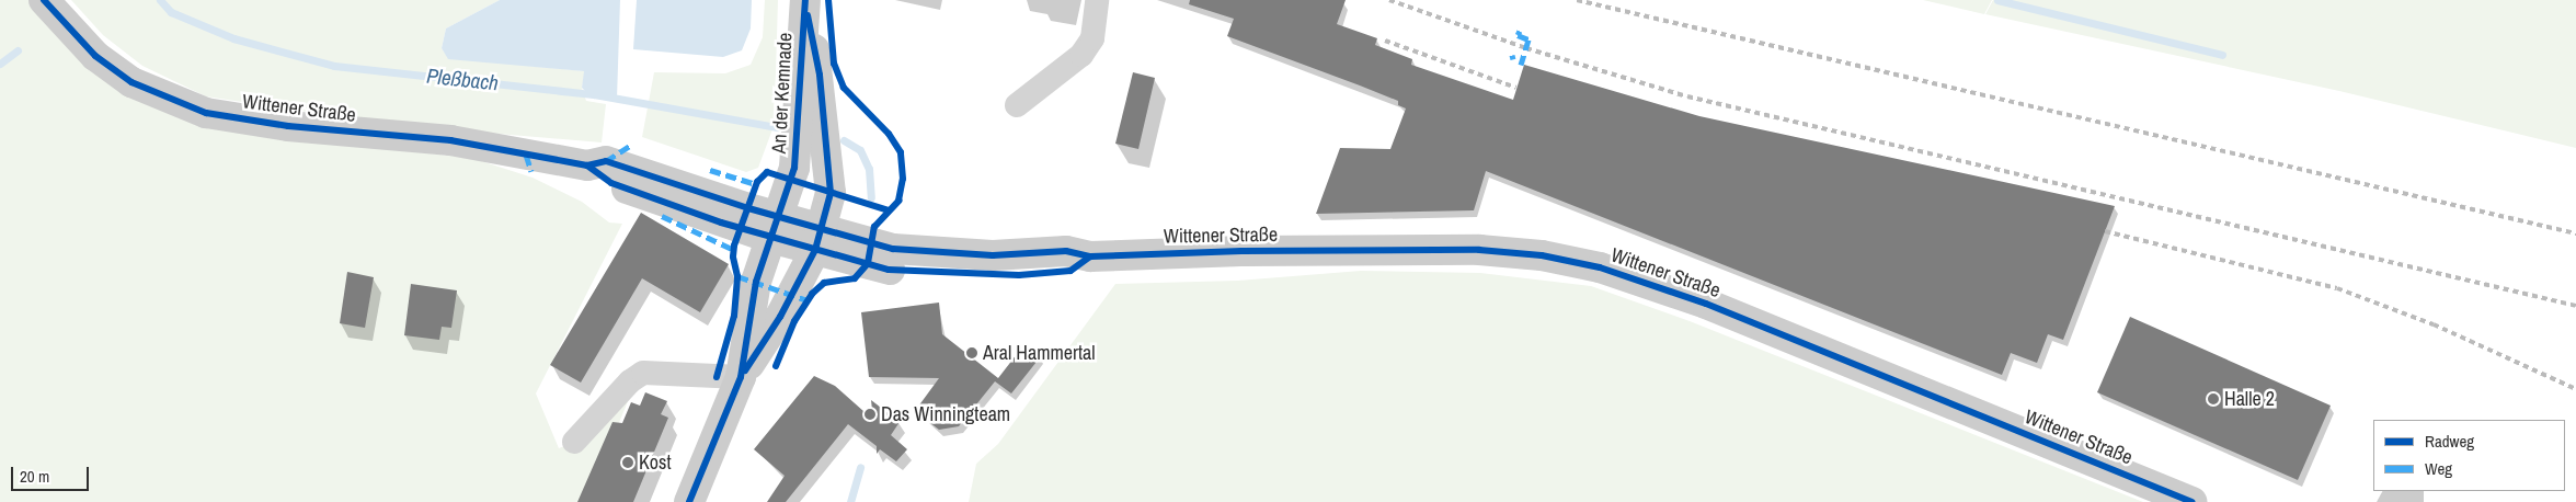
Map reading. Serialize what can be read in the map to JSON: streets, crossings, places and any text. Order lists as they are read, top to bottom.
{
  "streets": {
    "main road": ["An der Kemnade", "Wittener Straße"]
  },
  "crossings": [
    ["An der Kemnade", "Wittener Straße"]
  ],
  "water": ["Pleßbach"],
  "places": [
    "Aral Hammertal",
    "Halle 2",
    "Das Winningteam",
    "Kost"
  ],
  "legend": ["Radweg", "Weg"],
  "scale_bar": "20 m"
}
